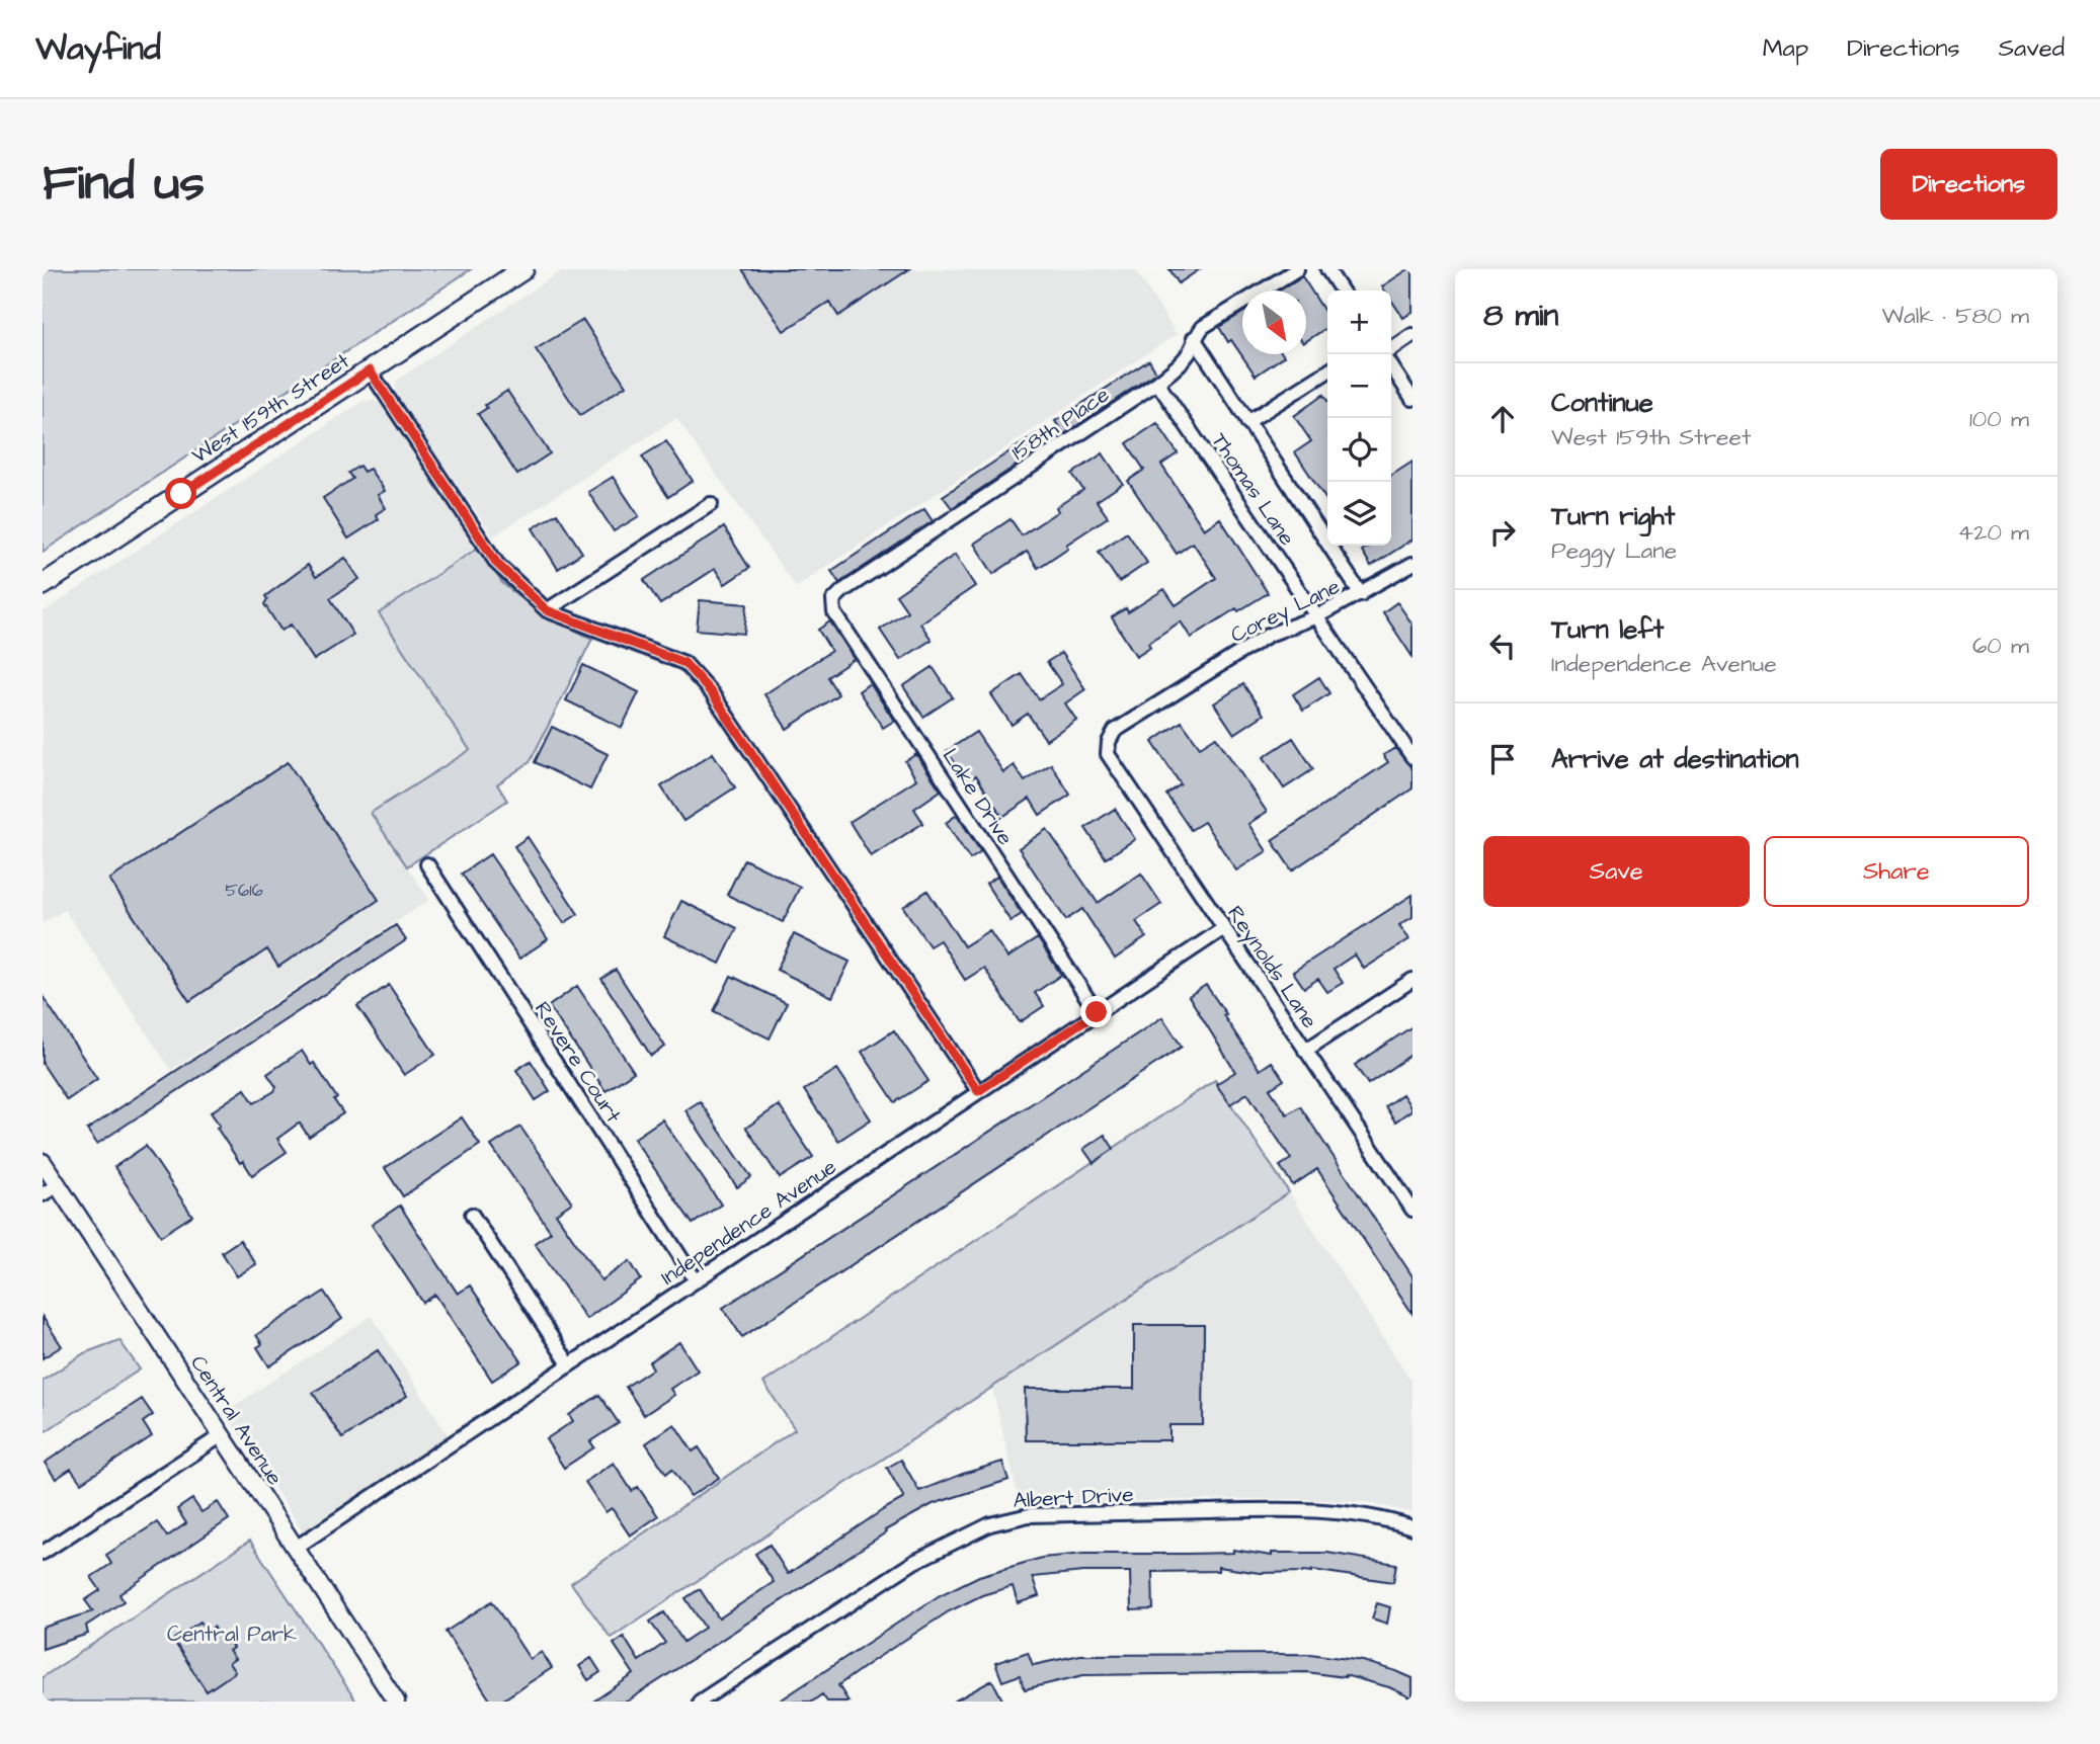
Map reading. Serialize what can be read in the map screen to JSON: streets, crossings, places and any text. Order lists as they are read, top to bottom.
{
  "streets": {
    "main road": ["West 159th Street"],
    "street": [
      "158th Place",
      "Thomas Lane",
      "Corey Lane",
      "Lake Drive",
      "Reynolds Lane",
      "Revere Court",
      "Independence Avenue",
      "Central Avenue",
      "Albert Drive"
    ]
  },
  "crossings": [
    ["158th Place", "Thomas Lane"],
    ["158th Place", "Lake Drive"],
    ["Thomas Lane", "Corey Lane"],
    ["Corey Lane", "Reynolds Lane"],
    ["Lake Drive", "Independence Avenue"],
    ["Reynolds Lane", "Independence Avenue"],
    ["Revere Court", "Independence Avenue"],
    ["Independence Avenue", "Central Avenue"]
  ],
  "parks": ["Central Park"],
  "house_numbers": ["5616"],
  "north": "bottom right",
  "page": {
    "header": "Wayfind",
    "nav": ["Map", "Directions", "Saved"],
    "buttons": [
      "Directions",
      ["Save", "Share"]
    ],
    "title": "Find us",
    "heading": ["8 min", "Walk · 580 m"],
    "map_buttons": ["+", "−"],
    "list": [
      ["Continue", "West 159th Street", "100 m"],
      ["Turn right", "Peggy Lane", "420 m"],
      ["Turn left", "Independence Avenue", "60 m"],
      "Arrive at destination"
    ]
  }
}
